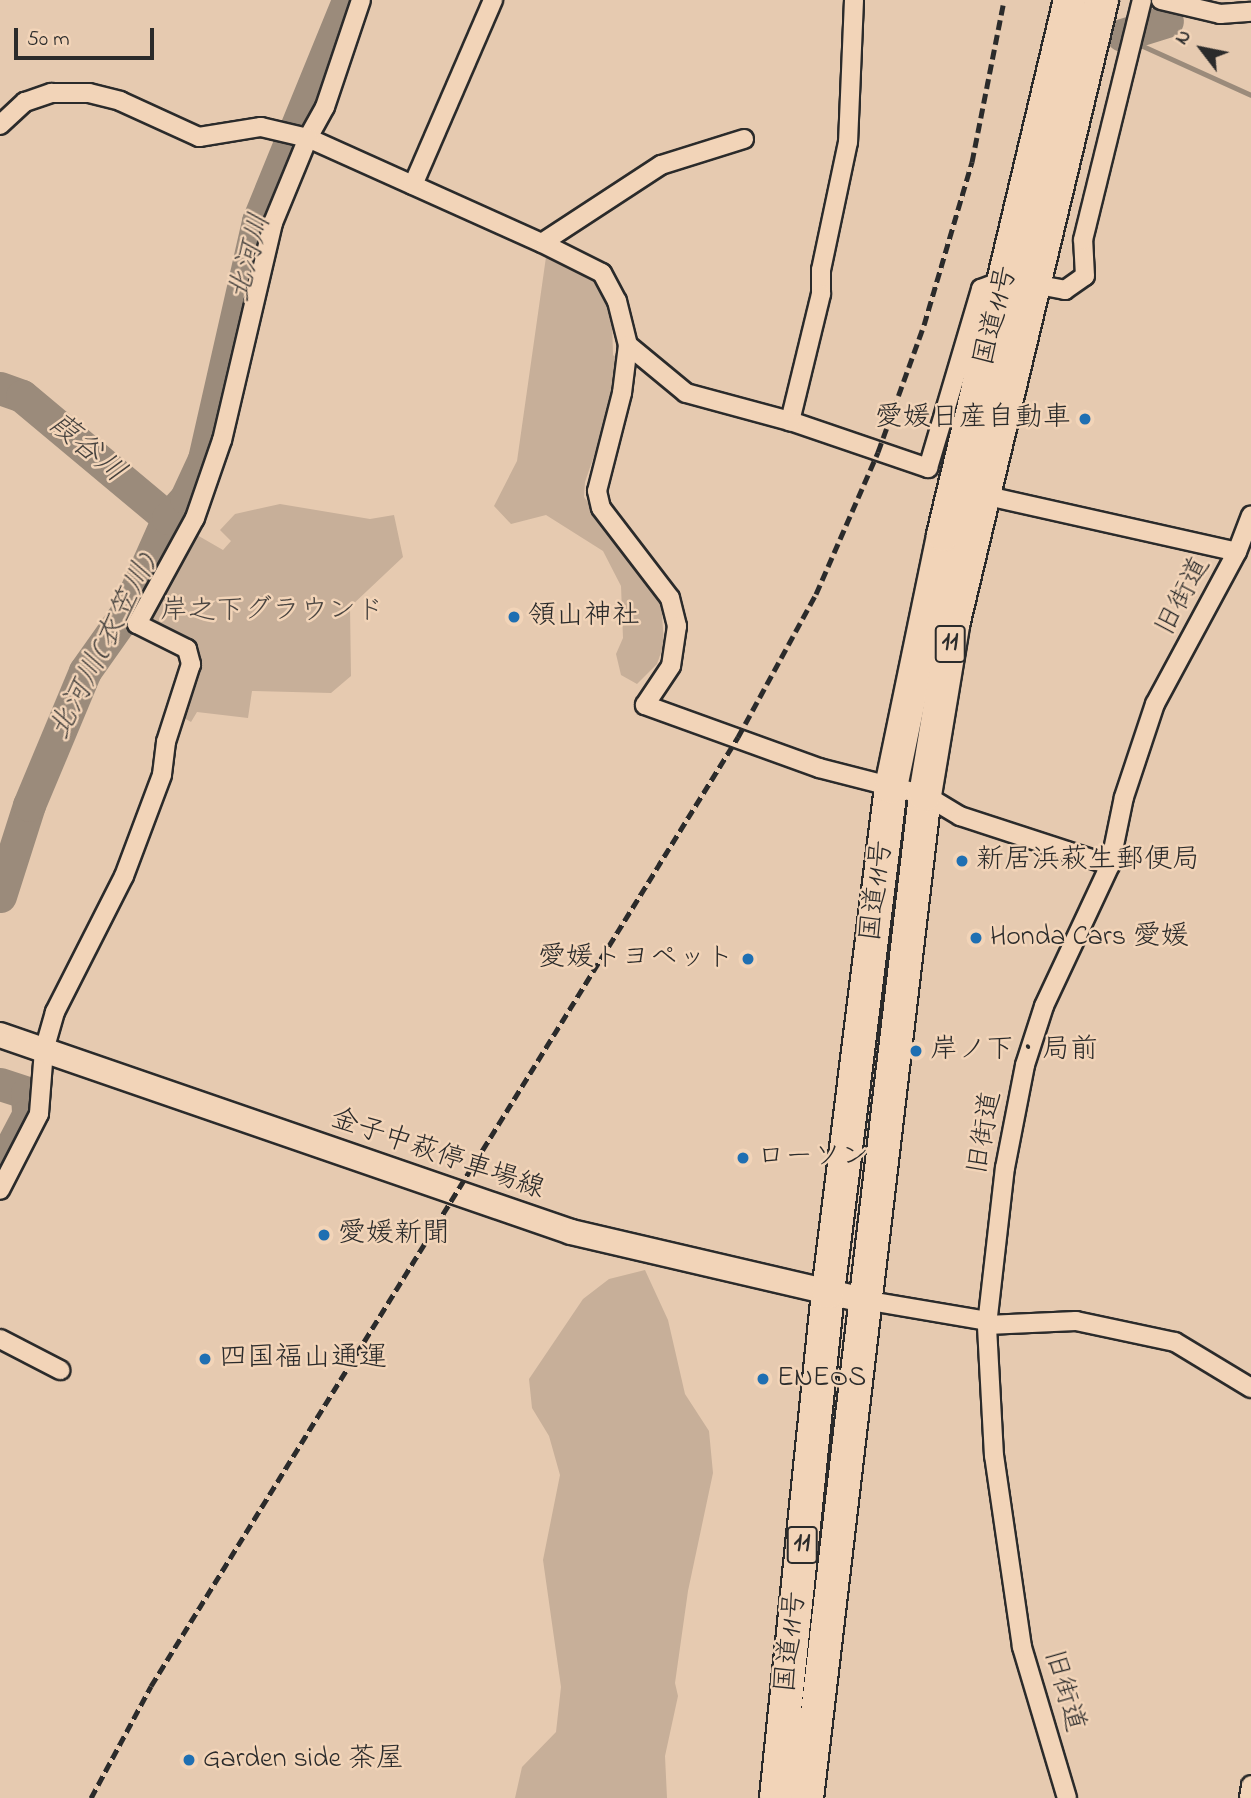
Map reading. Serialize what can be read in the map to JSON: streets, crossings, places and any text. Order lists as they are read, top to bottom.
{
  "streets": {
    "highway": ["国道11号", "11"],
    "main road": ["金子中萩停車場線"],
    "street": ["旧街道"]
  },
  "crossings": [
    ["国道11号", "金子中萩停車場線"]
  ],
  "water": ["北河川", "葭谷川", "北河川(衣笠川)"],
  "parks": ["岸之下グラウンド"],
  "places": [
    "愛媛日産自動車",
    "領山神社",
    "新居浜萩生郵便局",
    "Honda Cars 愛媛",
    "愛媛トヨペット",
    "岸ノ下・局前",
    "ローソン",
    "愛媛新聞",
    "四国福山通運",
    "ENEOS",
    "Garden side 茶屋"
  ],
  "scale_bar": "50 m",
  "north": "top left"
}
